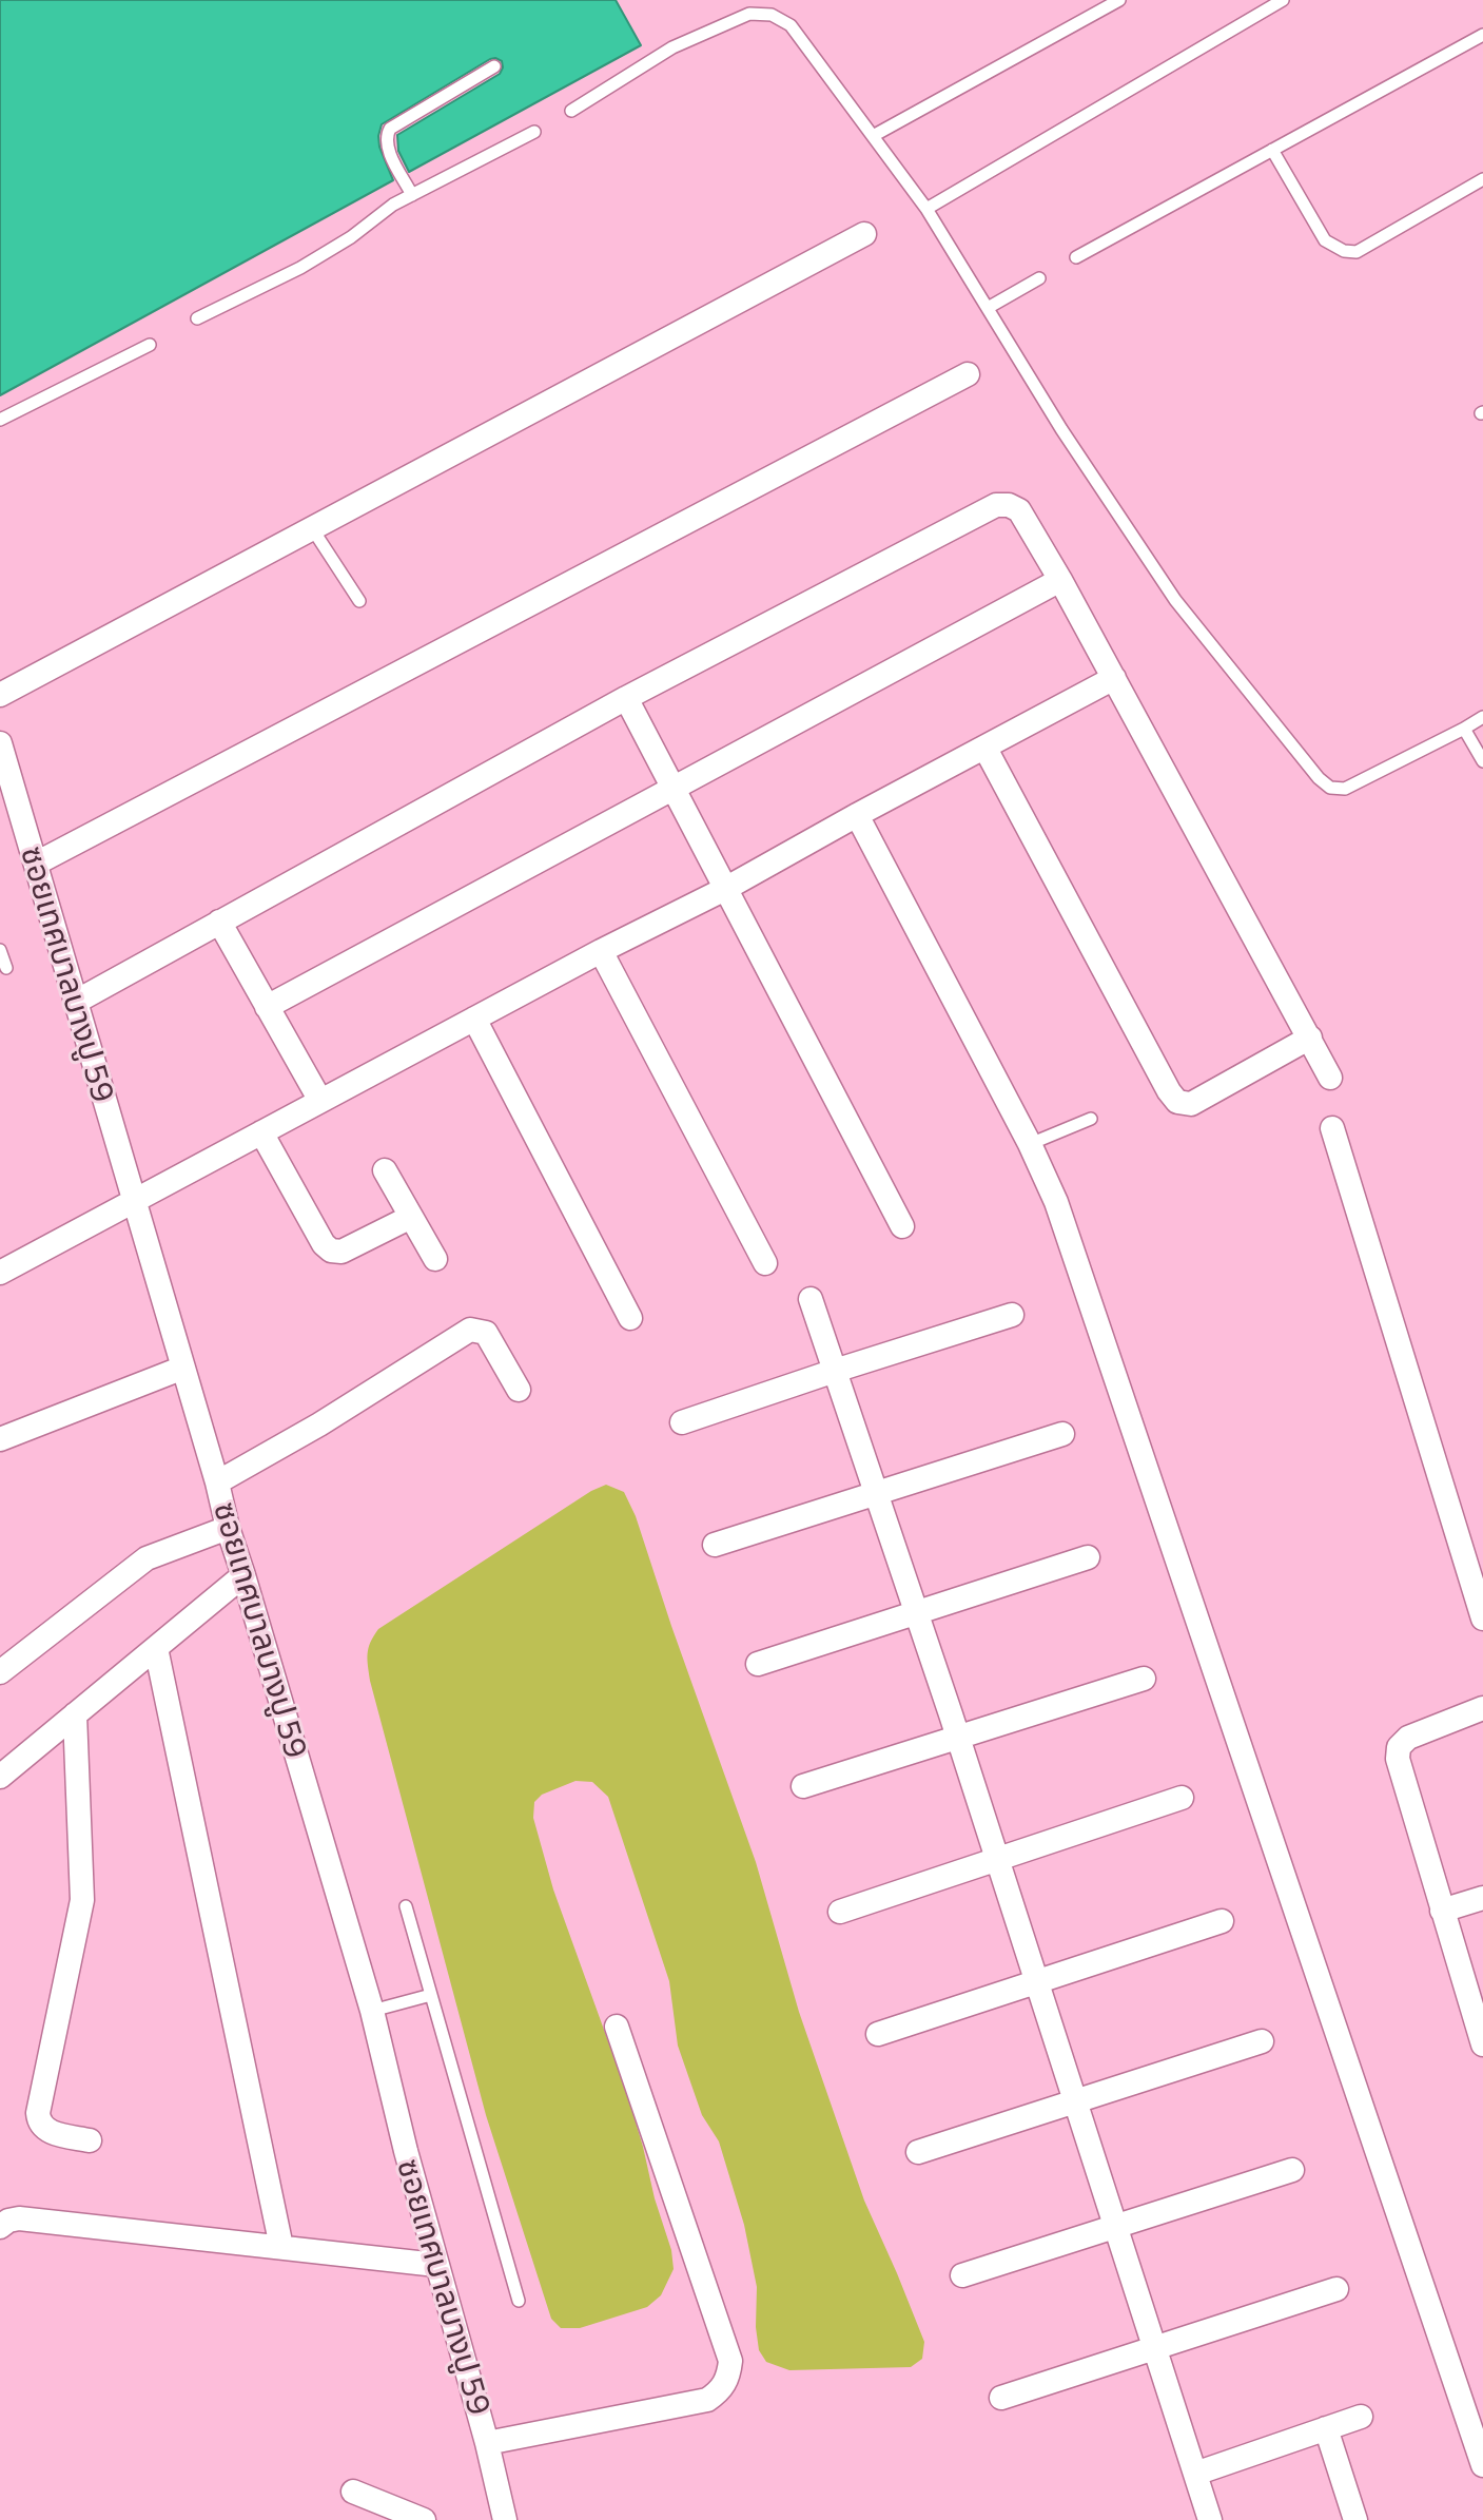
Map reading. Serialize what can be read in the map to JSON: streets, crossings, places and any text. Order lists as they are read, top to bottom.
{
  "streets": {
    "street": ["ซอยเทศบาลบางปู 59"]
  }
}
